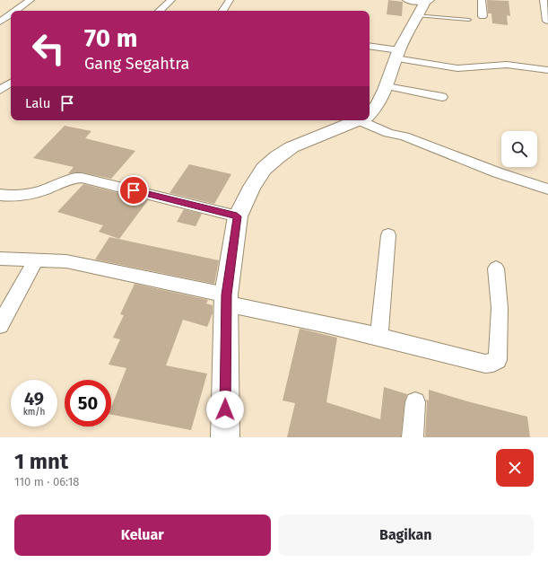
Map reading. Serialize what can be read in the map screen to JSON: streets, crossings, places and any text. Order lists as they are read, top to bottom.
{
  "page": {
    "turn": ["70 m", "Gang Segahtra"],
    "then": "Lalu",
    "speed": "49 km/h",
    "limit": "50",
    "heading": ["1 mnt", "110 m · 06:18"],
    "buttons": ["Keluar", "Bagikan"]
  }
}
